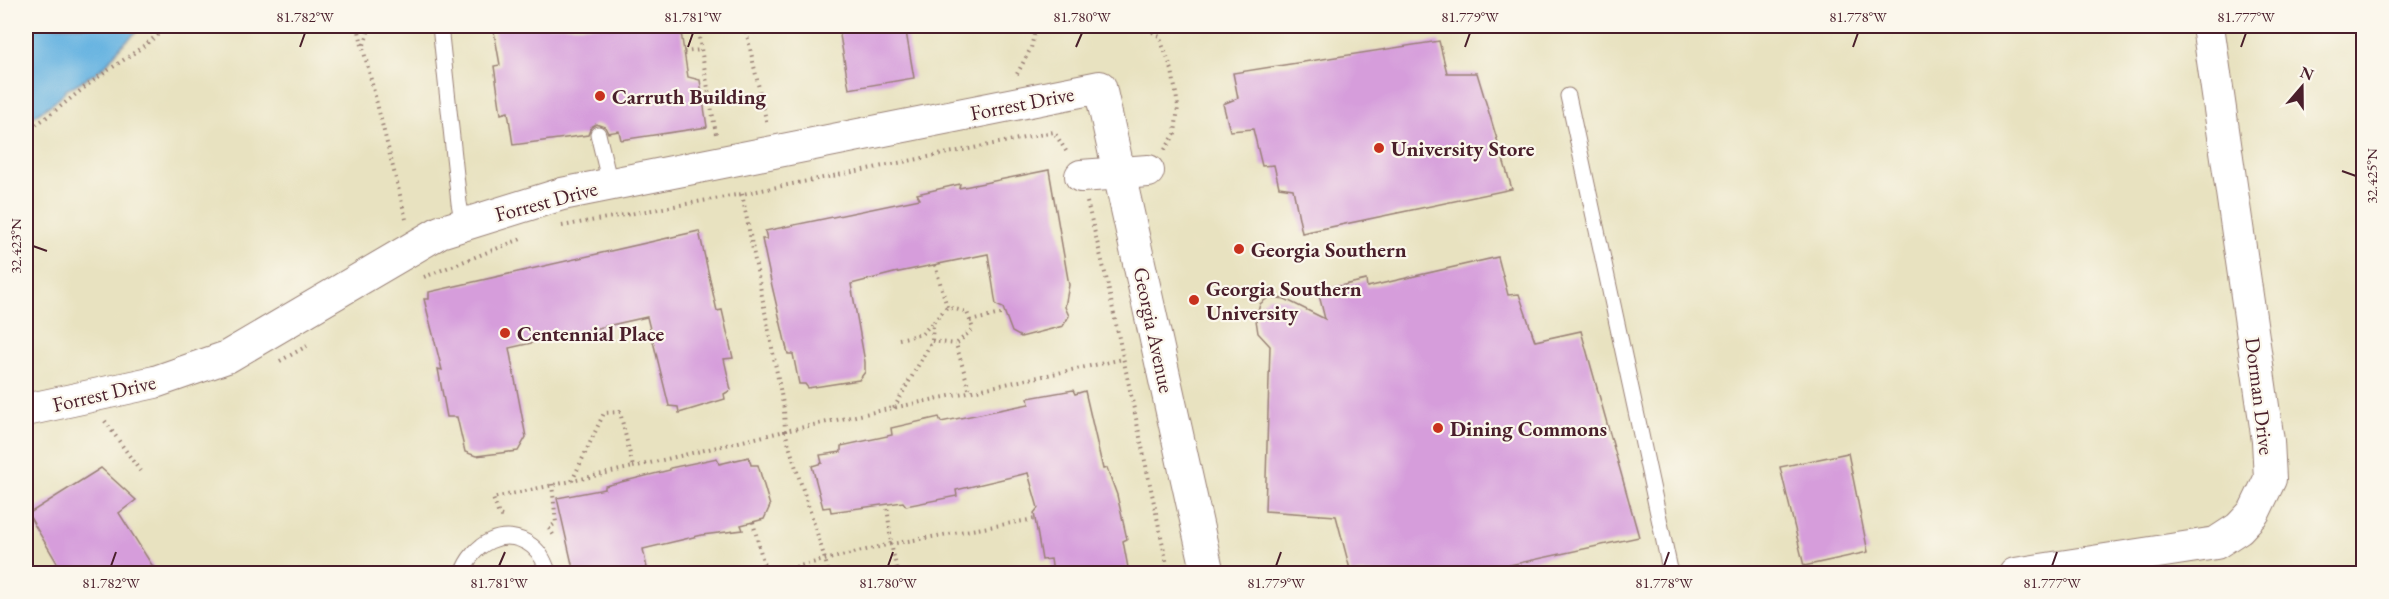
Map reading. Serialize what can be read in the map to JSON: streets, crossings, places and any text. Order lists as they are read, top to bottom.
{
  "streets": {
    "street": ["Forrest Drive", "Georgia Avenue", "Dorman Drive"]
  },
  "crossings": [
    ["Forrest Drive", "Georgia Avenue"]
  ],
  "places": [
    "Carruth Building",
    "University Store",
    "Georgia Southern",
    "Georgia Southern University",
    "Centennial Place",
    "Dining Commons"
  ],
  "north": "top",
  "coordinates": [
    "81.782°W",
    "81.781°W",
    "81.780°W",
    "81.779°W",
    "81.778°W",
    "81.777°W",
    "32.425°N",
    "32.423°N"
  ]
}
